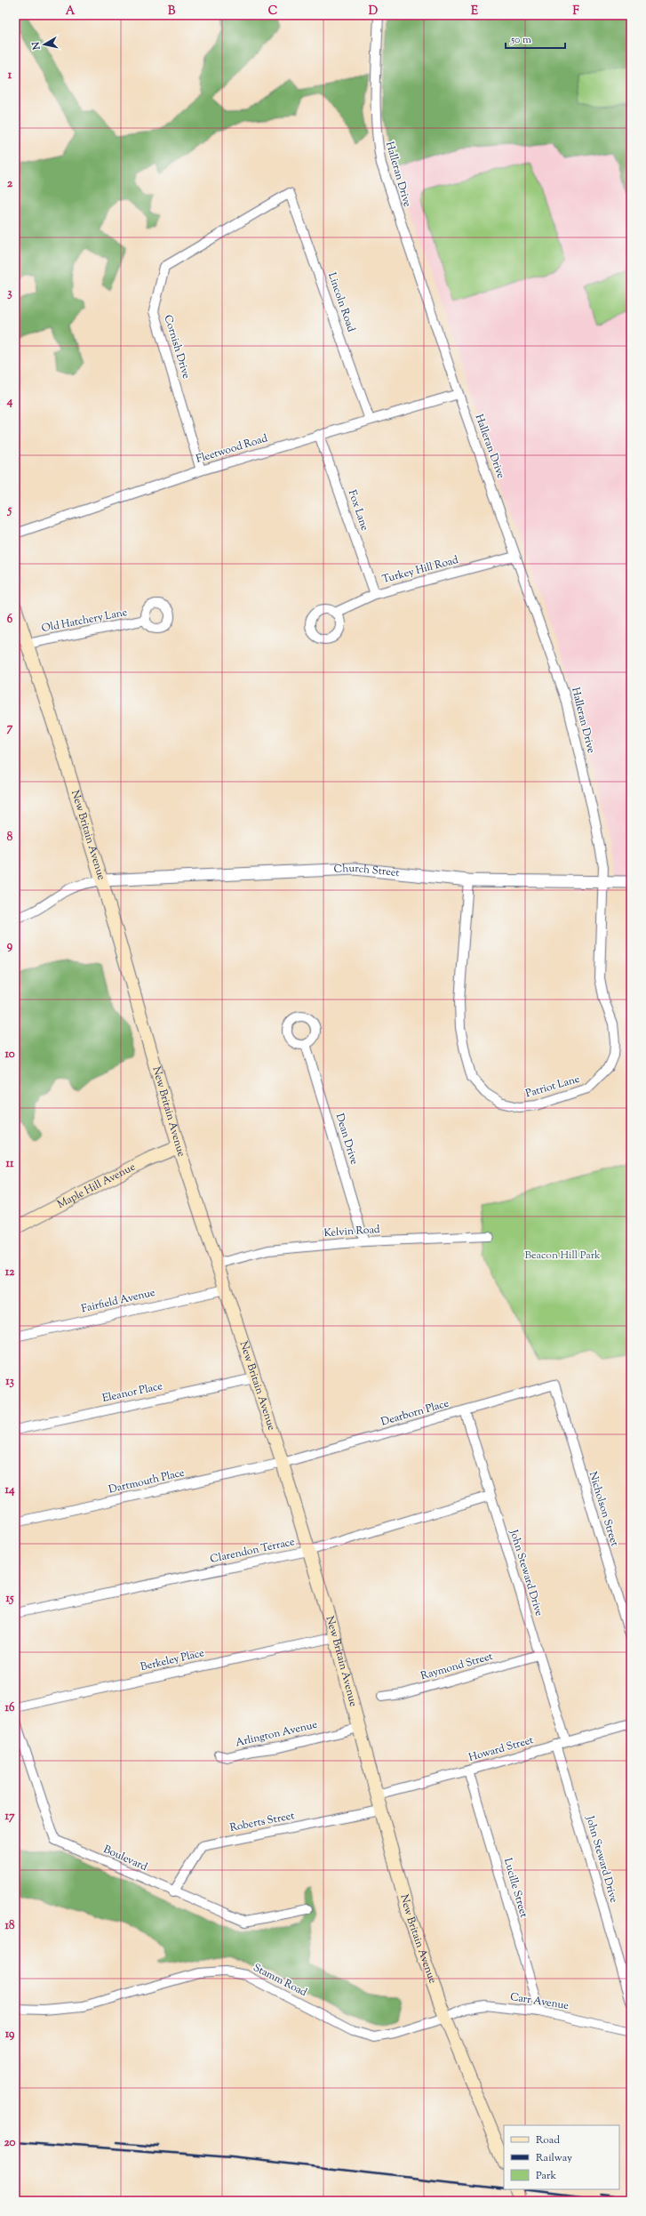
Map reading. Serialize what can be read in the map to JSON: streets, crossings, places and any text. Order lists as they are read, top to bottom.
{
  "streets": {
    "main road": ["New Britain Avenue", "Maple Hill Avenue"],
    "street": [
      "Halleran Drive",
      "Lincoln Road",
      "Cornish Drive",
      "Fleetwood Road",
      "Fox Lane",
      "Turkey Hill Road",
      "Old Hatchery Lane",
      "Church Street",
      "Patriot Lane",
      "Dean Drive",
      "Kelvin Road",
      "Fairfield Avenue",
      "Eleanor Place",
      "Dearborn Place",
      "Dartmouth Place",
      "Nicholson Street",
      "Clarendon Terrace",
      "John Steward Drive",
      "Berkeley Place",
      "Raymond Street",
      "Arlington Avenue",
      "Howard Street",
      "Roberts Street",
      "Boulevard",
      "Lucille Street",
      "Stamm Road",
      "Carr Avenue"
    ]
  },
  "crossings": [
    ["Halleran Drive", "Fleetwood Road"],
    ["Halleran Drive", "Turkey Hill Road"],
    ["Halleran Drive", "Church Street"],
    ["Halleran Drive", "Patriot Lane"],
    ["Lincoln Road", "Cornish Drive"],
    ["Lincoln Road", "Fleetwood Road"],
    ["Cornish Drive", "Fleetwood Road"],
    ["Fleetwood Road", "Fox Lane"],
    ["Fox Lane", "Turkey Hill Road"],
    ["Old Hatchery Lane", "New Britain Avenue"],
    ["New Britain Avenue", "Church Street"],
    ["New Britain Avenue", "Maple Hill Avenue"],
    ["New Britain Avenue", "Kelvin Road"],
    ["New Britain Avenue", "Fairfield Avenue"],
    ["New Britain Avenue", "Eleanor Place"],
    ["New Britain Avenue", "Dearborn Place"],
    ["New Britain Avenue", "Dartmouth Place"],
    ["New Britain Avenue", "Clarendon Terrace"],
    ["New Britain Avenue", "Berkeley Place"],
    ["New Britain Avenue", "Arlington Avenue"],
    ["New Britain Avenue", "Howard Street"],
    ["New Britain Avenue", "Roberts Street"],
    ["New Britain Avenue", "Stamm Road"],
    ["New Britain Avenue", "Carr Avenue"],
    ["Church Street", "Patriot Lane"],
    ["Dean Drive", "Kelvin Road"],
    ["Dearborn Place", "Dartmouth Place"],
    ["Dearborn Place", "Nicholson Street"],
    ["Dearborn Place", "John Steward Drive"],
    ["Clarendon Terrace", "John Steward Drive"],
    ["John Steward Drive", "Raymond Street"],
    ["John Steward Drive", "Howard Street"],
    ["Howard Street", "Lucille Street"],
    ["Roberts Street", "Boulevard"],
    ["Lucille Street", "Carr Avenue"],
    ["Stamm Road", "Carr Avenue"]
  ],
  "parks": ["Beacon Hill Park"],
  "legend": ["Road", "Railway", "Park"],
  "scale_bar": "50 m",
  "north": "left",
  "grid": {
    "columns": [
      "A",
      "B",
      "C",
      "D",
      "E",
      "F"
    ],
    "rows": [
      "1",
      "2",
      "3",
      "4",
      "5",
      "6",
      "7",
      "8",
      "9",
      "10",
      "11",
      "12",
      "13",
      "14",
      "15",
      "16",
      "17",
      "18",
      "19",
      "20"
    ]
  }
}
